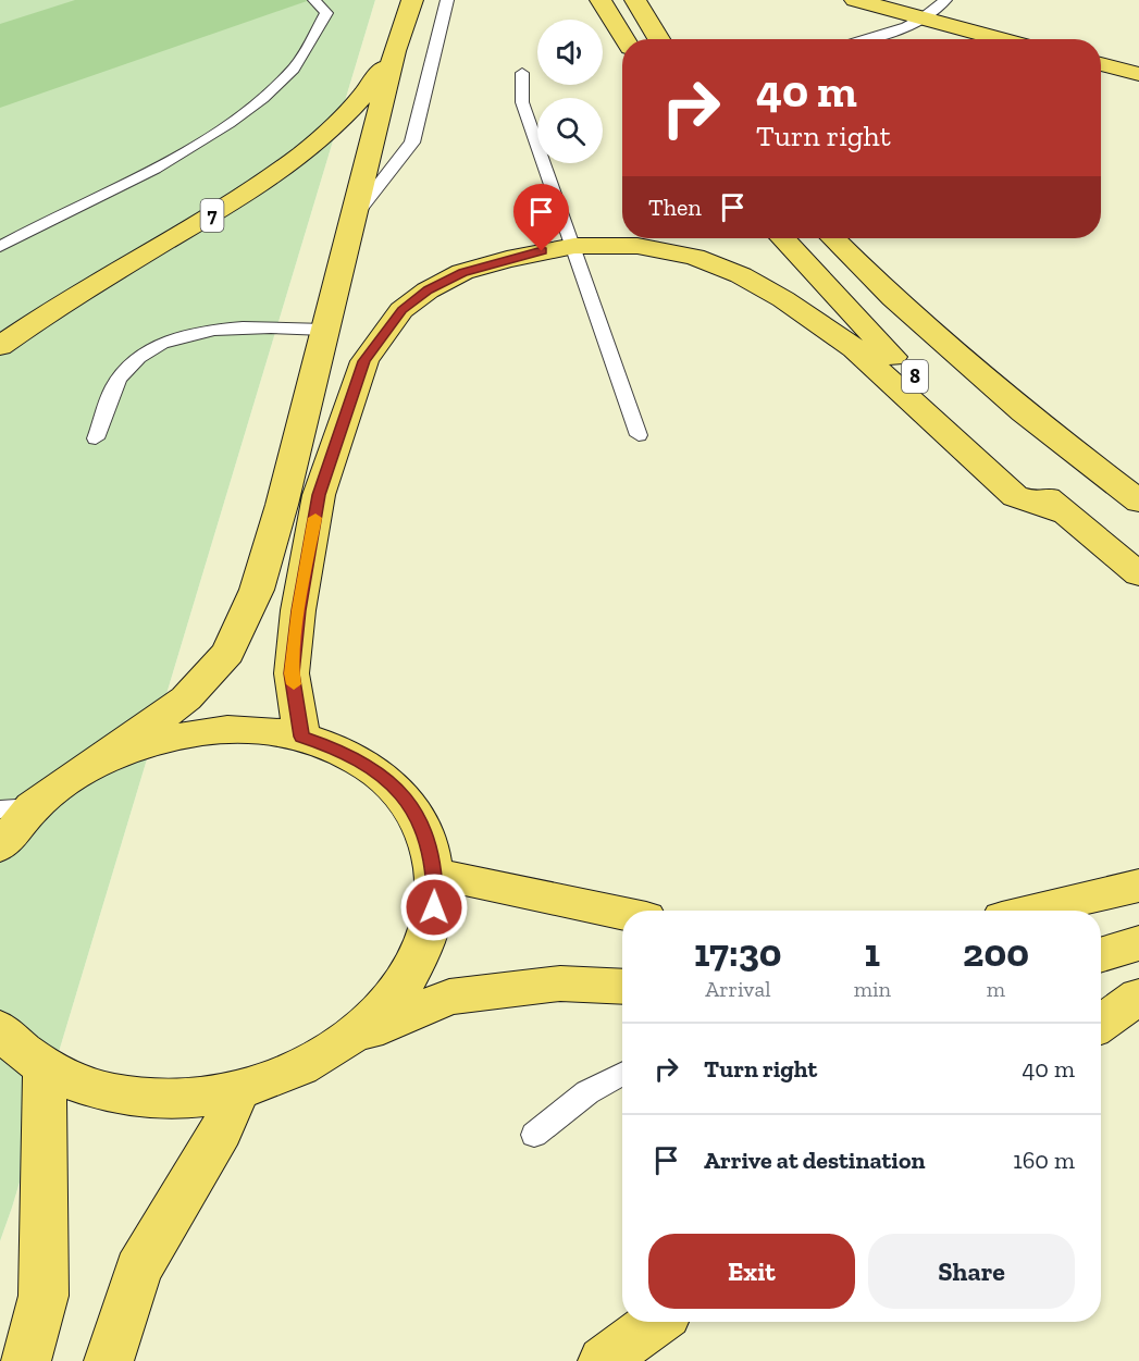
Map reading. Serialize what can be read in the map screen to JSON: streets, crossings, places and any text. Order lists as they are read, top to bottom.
{
  "streets": {
    "main road": ["7", "8"]
  },
  "page": {
    "turn": ["40 m", "Turn right"],
    "then": "Then",
    "eta": [
      "17:30",
      "Arrival",
      "1",
      "min",
      "200",
      "m"
    ],
    "list": [
      {
        "name": "Turn right",
        "value": "40 m"
      },
      {
        "name": "Arrive at destination",
        "value": "160 m"
      }
    ],
    "buttons": ["Exit", "Share"]
  }
}
